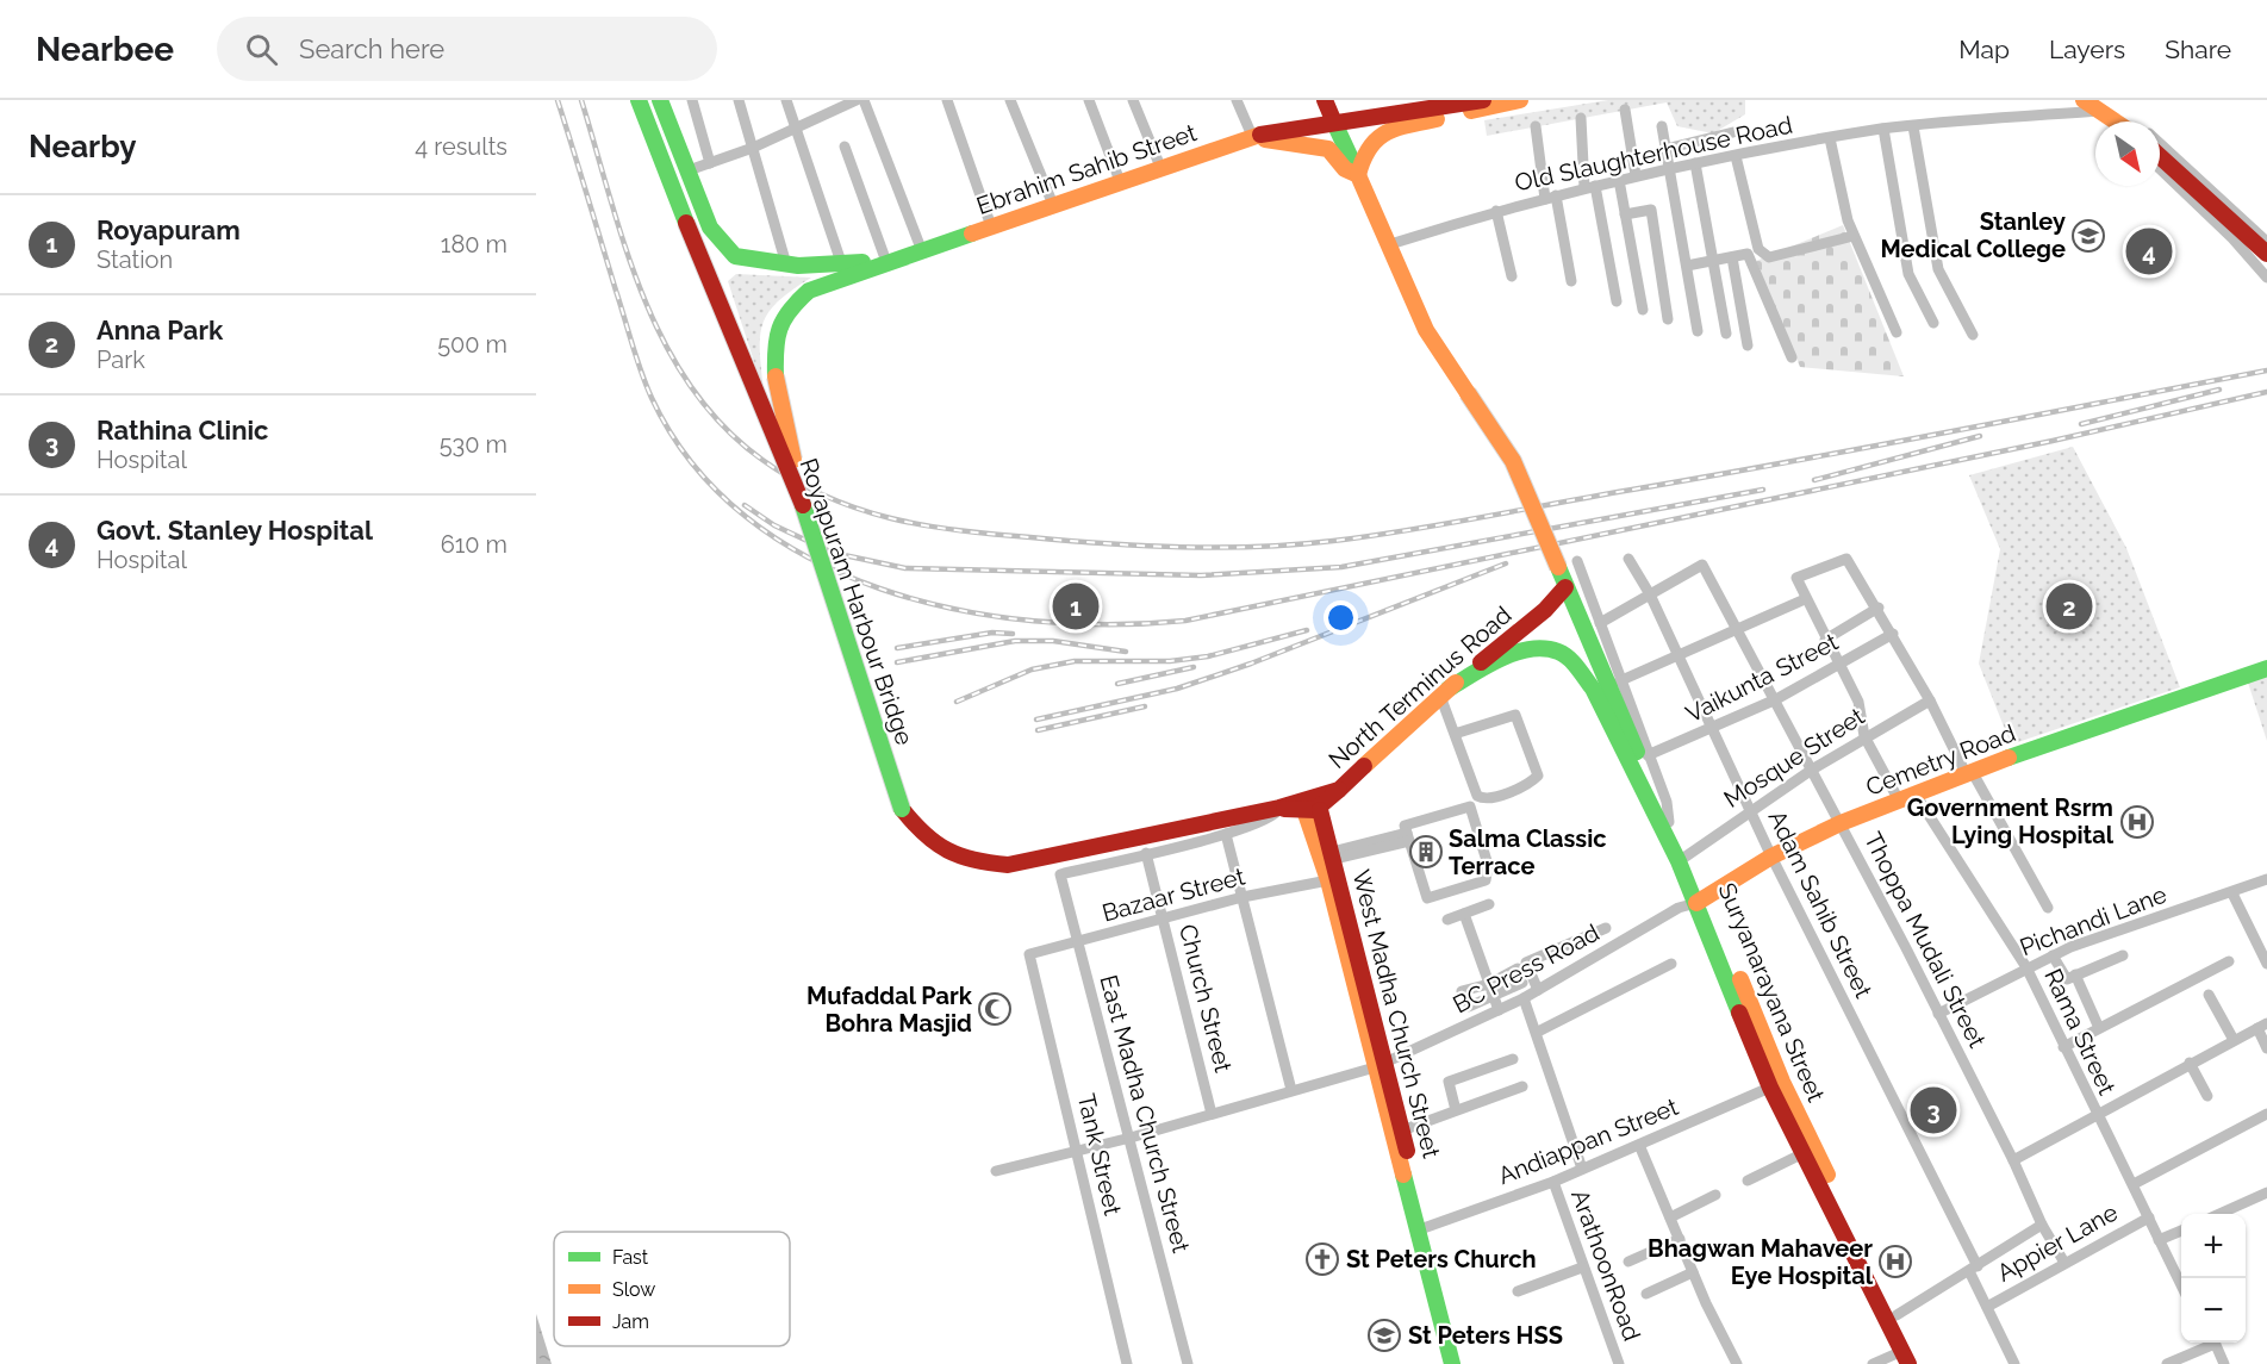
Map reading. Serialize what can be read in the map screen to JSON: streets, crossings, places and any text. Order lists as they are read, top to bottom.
{
  "streets": {
    "main road": [
      "Ebrahim Sahib Street",
      "Royapuram Harbour Bridge",
      "North Terminus Road",
      "Cemetry Road",
      "Suryanarayana Street",
      "West Madha Church Street"
    ],
    "street": [
      "Old Slaughterhouse Road",
      "Vaikunta Street",
      "Mosque Street",
      "Bazaar Street",
      "Adam Sahib Street",
      "Pichandi Lane",
      "Thoppa Mudali Street",
      "BC Press Road",
      "Church Street",
      "Rama Street",
      "East Madha Church Street",
      "Andiappan Street",
      "Tank Street",
      "Appier Lane",
      "ArathoonRoad"
    ]
  },
  "crossings": [
    ["Old Slaughterhouse Road", "Suryanarayana Street"],
    ["Ebrahim Sahib Street", "Royapuram Harbour Bridge"],
    ["Ebrahim Sahib Street", "Suryanarayana Street"],
    ["Royapuram Harbour Bridge", "North Terminus Road"],
    ["Vaikunta Street", "Adam Sahib Street"],
    ["Vaikunta Street", "Thoppa Mudali Street"],
    ["North Terminus Road", "Suryanarayana Street"],
    ["Mosque Street", "Adam Sahib Street"],
    ["Mosque Street", "Thoppa Mudali Street"],
    ["Mosque Street", "Suryanarayana Street"],
    ["Cemetry Road", "Adam Sahib Street"],
    ["Cemetry Road", "Thoppa Mudali Street"],
    ["Cemetry Road", "BC Press Road"],
    ["Cemetry Road", "Suryanarayana Street"],
    ["Cemetry Road", "Rama Street"],
    ["Bazaar Street", "Church Street"],
    ["Bazaar Street", "West Madha Church Street"],
    ["Bazaar Street", "East Madha Church Street"],
    ["Bazaar Street", "Tank Street"],
    ["Adam Sahib Street", "Thoppa Mudali Street"],
    ["Adam Sahib Street", "Appier Lane"],
    ["Pichandi Lane", "Thoppa Mudali Street"],
    ["Pichandi Lane", "Rama Street"],
    ["Thoppa Mudali Street", "Appier Lane"],
    ["BC Press Road", "Suryanarayana Street"],
    ["BC Press Road", "Church Street"],
    ["BC Press Road", "West Madha Church Street"],
    ["BC Press Road", "East Madha Church Street"],
    ["BC Press Road", "Tank Street"],
    ["Suryanarayana Street", "Andiappan Street"],
    ["Church Street", "East Madha Church Street"],
    ["West Madha Church Street", "Andiappan Street"],
    ["Rama Street", "Appier Lane"],
    ["Andiappan Street", "ArathoonRoad"]
  ],
  "places": {
    "school or university": ["Stanley Medical College", "St Peters HSS"],
    "hospital": ["Government Rsrm Lying Hospital", "Bhagwan Mahaveer Eye Hospital"],
    "building": ["Salma Classic Terrace"],
    "mosque": ["Mufaddal Park Bohra Masjid"],
    "church": ["St Peters Church"]
  },
  "legend": ["Fast", "Slow", "Jam"],
  "north": "bottom right",
  "page": {
    "header": "Nearbee",
    "search": "Search here",
    "nav": ["Map", "Layers", "Share"],
    "heading": ["Nearby", "4 results"],
    "list": [
      {
        "mark": "1",
        "name": "Royapuram",
        "note": "Station",
        "value": "180 m"
      },
      {
        "mark": "2",
        "name": "Anna Park",
        "note": "Park",
        "value": "500 m"
      },
      {
        "mark": "3",
        "name": "Rathina Clinic",
        "note": "Hospital",
        "value": "530 m"
      },
      {
        "mark": "4",
        "name": "Govt. Stanley Hospital",
        "note": "Hospital",
        "value": "610 m"
      }
    ],
    "pins": [
      "4",
      "1",
      "2",
      "3"
    ],
    "map_buttons": ["+", "−"]
  }
}
